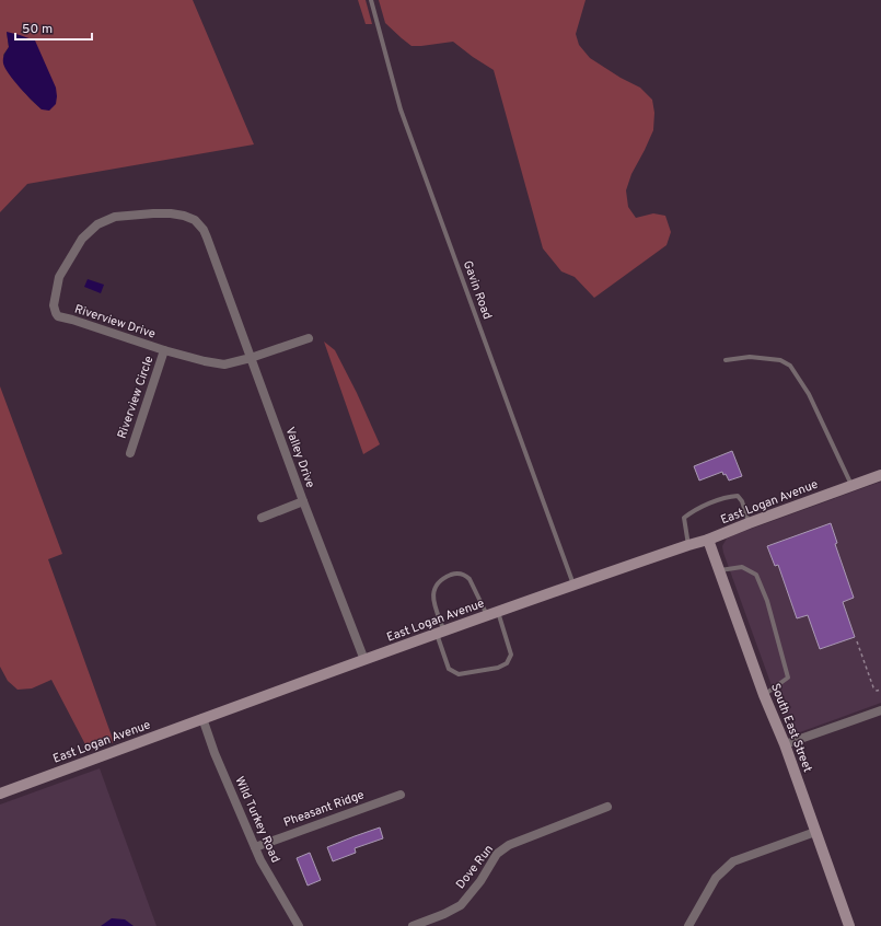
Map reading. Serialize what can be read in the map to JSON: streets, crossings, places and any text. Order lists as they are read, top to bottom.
{
  "streets": {
    "street": [
      "Riverview Drive",
      "Riverview Circle",
      "Valley Drive",
      "East Logan Avenue",
      "South East Street",
      "Pheasant Ridge",
      "Wild Turkey Road",
      "Dove Run"
    ],
    "lane": ["Gavin Road"]
  },
  "crossings": [
    ["Gavin Road", "East Logan Avenue"],
    ["Riverview Drive", "Riverview Circle"],
    ["Riverview Drive", "Valley Drive"],
    ["Valley Drive", "East Logan Avenue"],
    ["East Logan Avenue", "South East Street"],
    ["East Logan Avenue", "Wild Turkey Road"],
    ["Pheasant Ridge", "Wild Turkey Road"]
  ],
  "scale_bar": "50 m"
}
